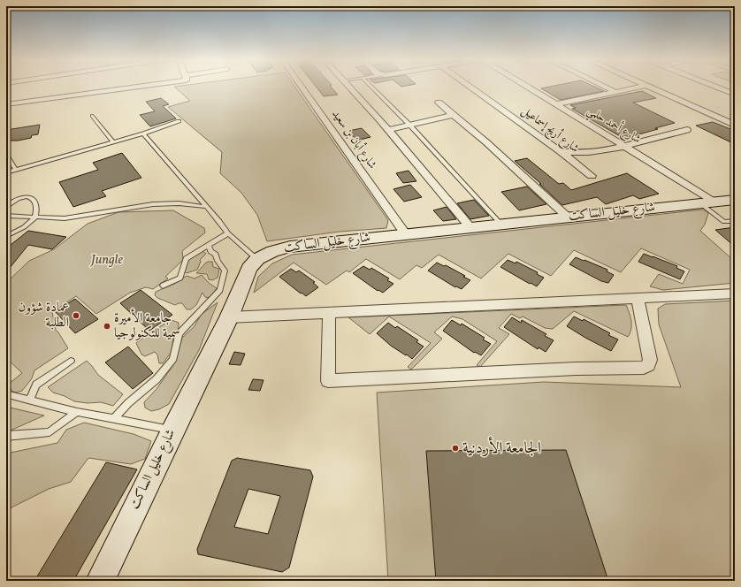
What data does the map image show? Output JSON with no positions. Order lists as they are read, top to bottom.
{
  "streets": {
    "street": [
      "شارع أحمد حلمي",
      "شارع أريج إسماعيل",
      "شارع أبان بن سعيد",
      "شارع خليل الساكت"
    ]
  },
  "crossings": [
    ["شارع أحمد حلمي", "شارع خليل الساكت"],
    ["شارع أبان بن سعيد", "شارع خليل الساكت"]
  ],
  "parks": ["Jungle"],
  "places": ["عمادة شؤون الطلبة", "جامعة الأميرة سمية للتكنولوجيا", "الجامعة الأردنية"]
}
